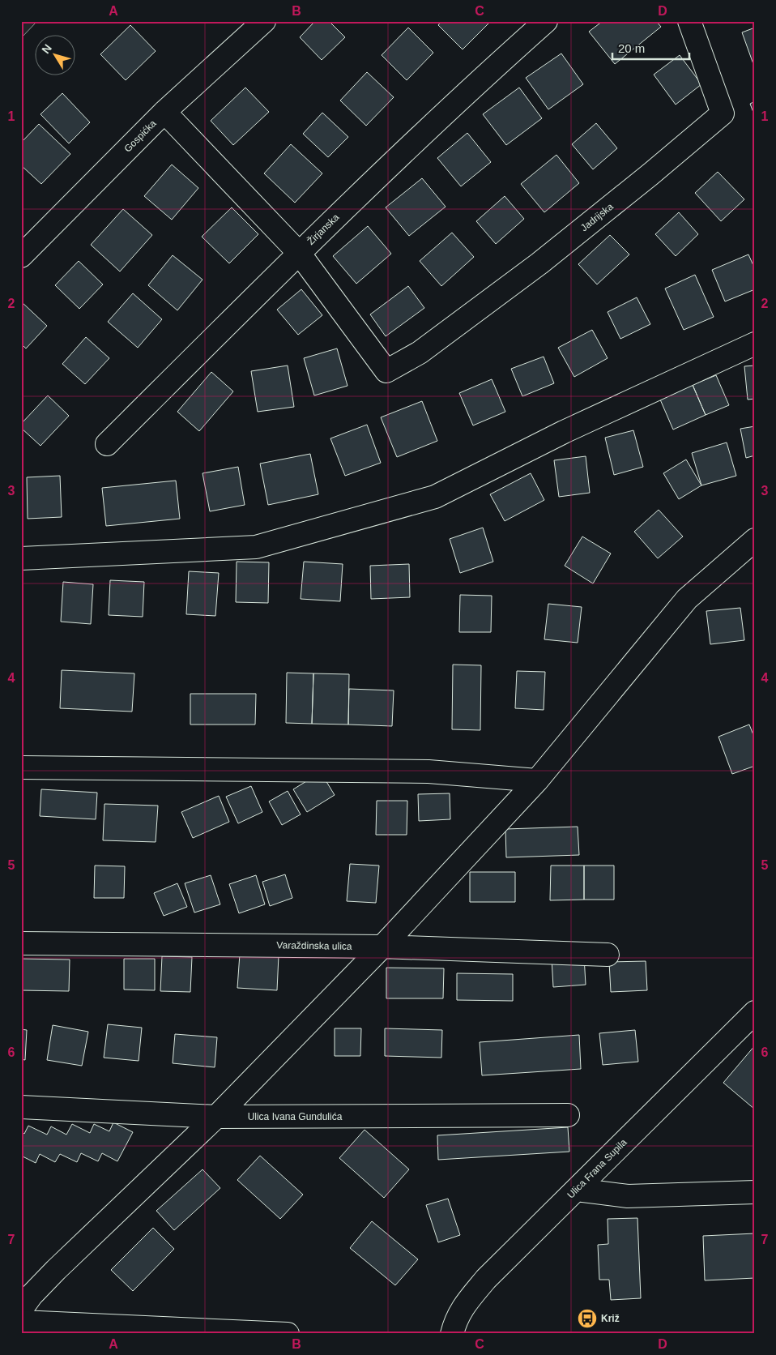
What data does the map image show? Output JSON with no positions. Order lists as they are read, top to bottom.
{
  "streets": {
    "street": [
      "Gospićka",
      "Jadrijska",
      "Žirjanska",
      "Varaždinska ulica",
      "Ulica Ivana Gundulića",
      "Ulica Frana Supila"
    ]
  },
  "crossings": [
    ["Jadrijska", "Žirjanska"]
  ],
  "places": {
    "bus stop": ["Križ"]
  },
  "scale_bar": "20 m",
  "north": "top left",
  "grid": {
    "columns": [
      "A",
      "B",
      "C",
      "D"
    ],
    "rows": [
      "1",
      "2",
      "3",
      "4",
      "5",
      "6",
      "7"
    ]
  }
}
